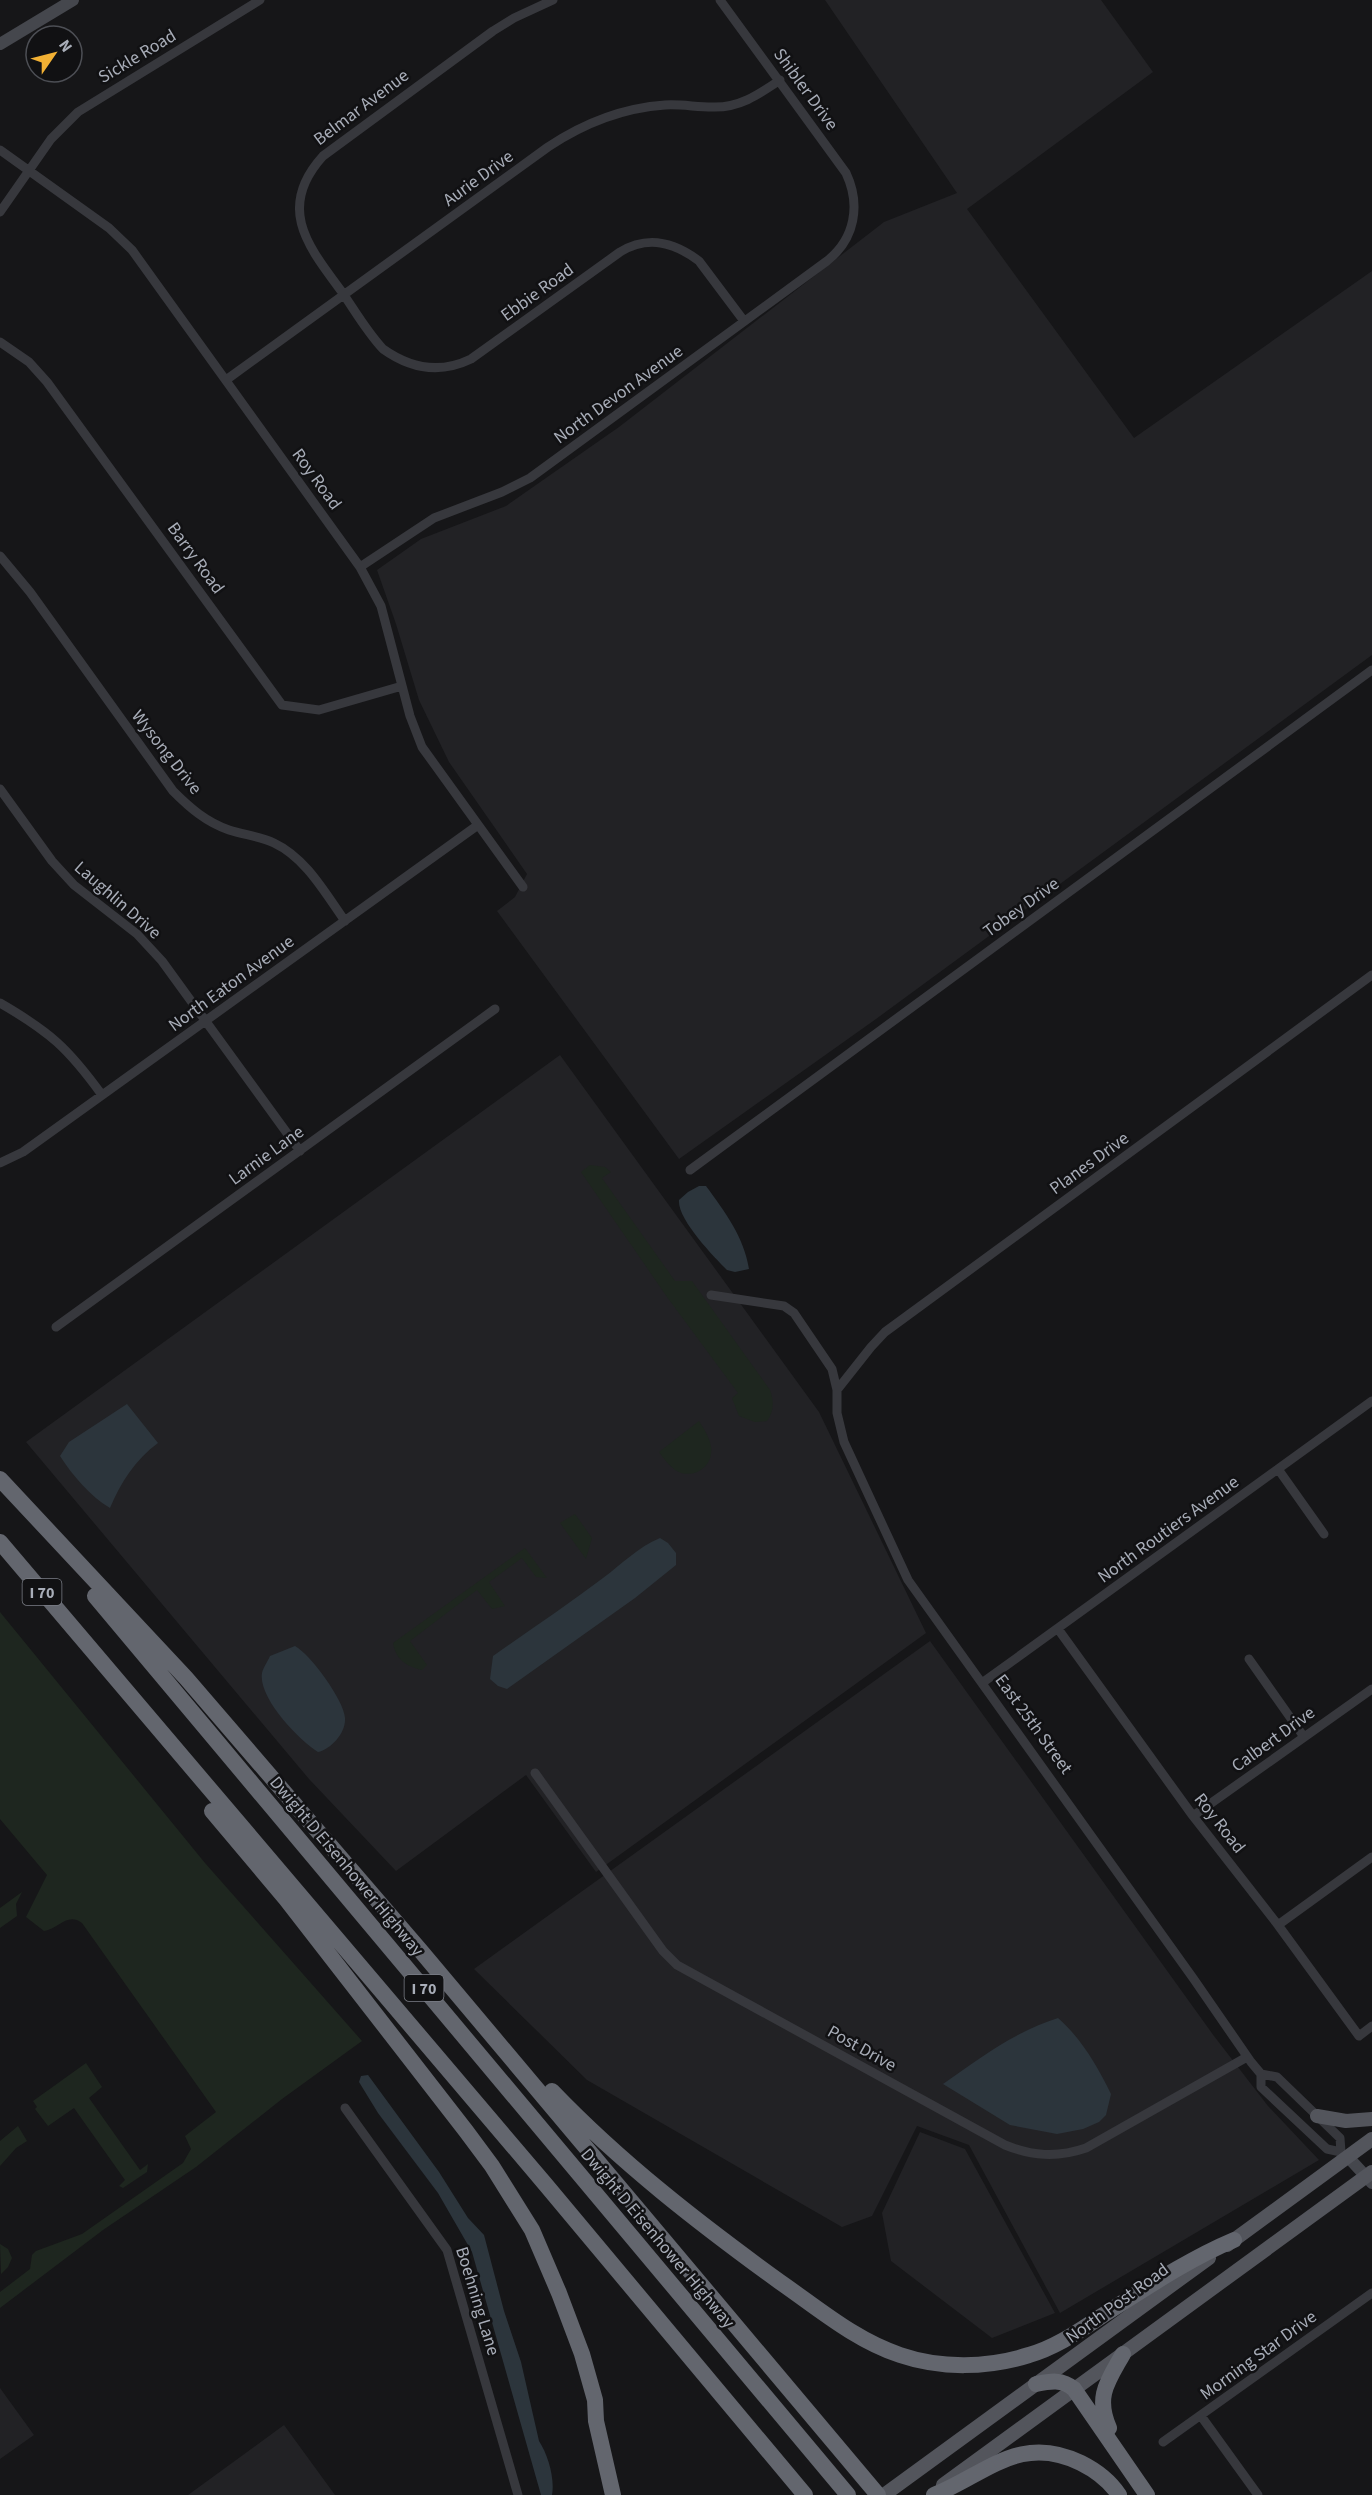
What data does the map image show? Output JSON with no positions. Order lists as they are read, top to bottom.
{
  "streets": {
    "highway": ["I 70", "Dwight D Eisenhower Highway"],
    "main road": ["East 25th Street", "North Post Road"],
    "street": [
      "Sickle Road",
      "Shibler Drive",
      "Belmar Avenue",
      "Aurie Drive",
      "Ebbie Road",
      "North Devon Avenue",
      "Roy Road",
      "Barry Road",
      "Wysong Drive",
      "Laughlin Drive",
      "Tobey Drive",
      "North Eaton Avenue",
      "Larnie Lane",
      "Planes Drive",
      "North Routiers Avenue",
      "Calbert Drive",
      "Post Drive",
      "Boehning Lane",
      "Morning Star Drive"
    ]
  },
  "crossings": [
    ["Sickle Road", "Roy Road"],
    ["Shibler Drive", "Aurie Drive"],
    ["Shibler Drive", "North Devon Avenue"],
    ["Belmar Avenue", "Aurie Drive"],
    ["Belmar Avenue", "Ebbie Road"],
    ["Aurie Drive", "Ebbie Road"],
    ["Aurie Drive", "Roy Road"],
    ["Ebbie Road", "North Devon Avenue"],
    ["North Devon Avenue", "Roy Road"],
    ["Roy Road", "Barry Road"],
    ["Roy Road", "North Eaton Avenue"],
    ["Roy Road", "North Routiers Avenue"],
    ["Roy Road", "Calbert Drive"],
    ["Wysong Drive", "North Eaton Avenue"],
    ["Laughlin Drive", "North Eaton Avenue"],
    ["Laughlin Drive", "Larnie Lane"],
    ["Planes Drive", "East 25th Street"],
    ["North Routiers Avenue", "East 25th Street"],
    ["East 25th Street", "Post Drive"],
    ["East 25th Street", "North Post Road"]
  ],
  "north": "top right"
}
